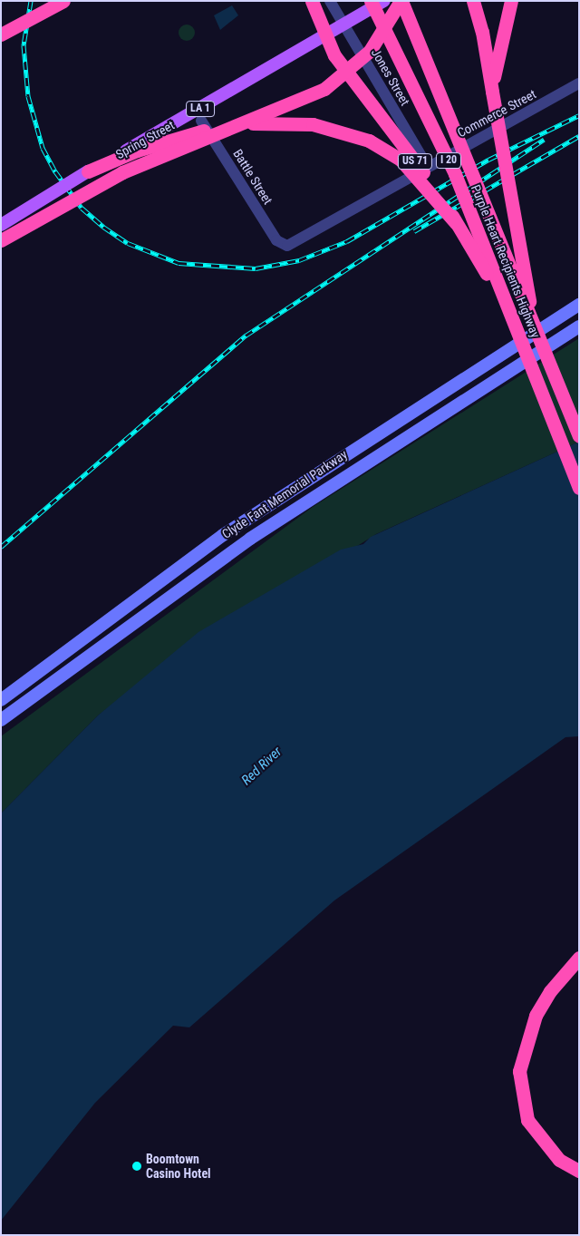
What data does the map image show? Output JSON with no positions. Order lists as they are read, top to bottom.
{
  "streets": {
    "highway": ["I 20", "US 71", "Purple Heart Recipients Highway"],
    "main road": ["LA 1", "Spring Street", "Clyde Fant Memorial Parkway"],
    "street": ["Jones Street", "Commerce Street", "Battle Street"]
  },
  "crossings": [
    ["Jones Street", "Commerce Street"],
    ["Jones Street", "Spring Street"],
    ["Commerce Street", "Battle Street"],
    ["US 71", "Purple Heart Recipients Highway"]
  ],
  "water": ["Red River"],
  "places": ["Boomtown Casino Hotel"]
}
